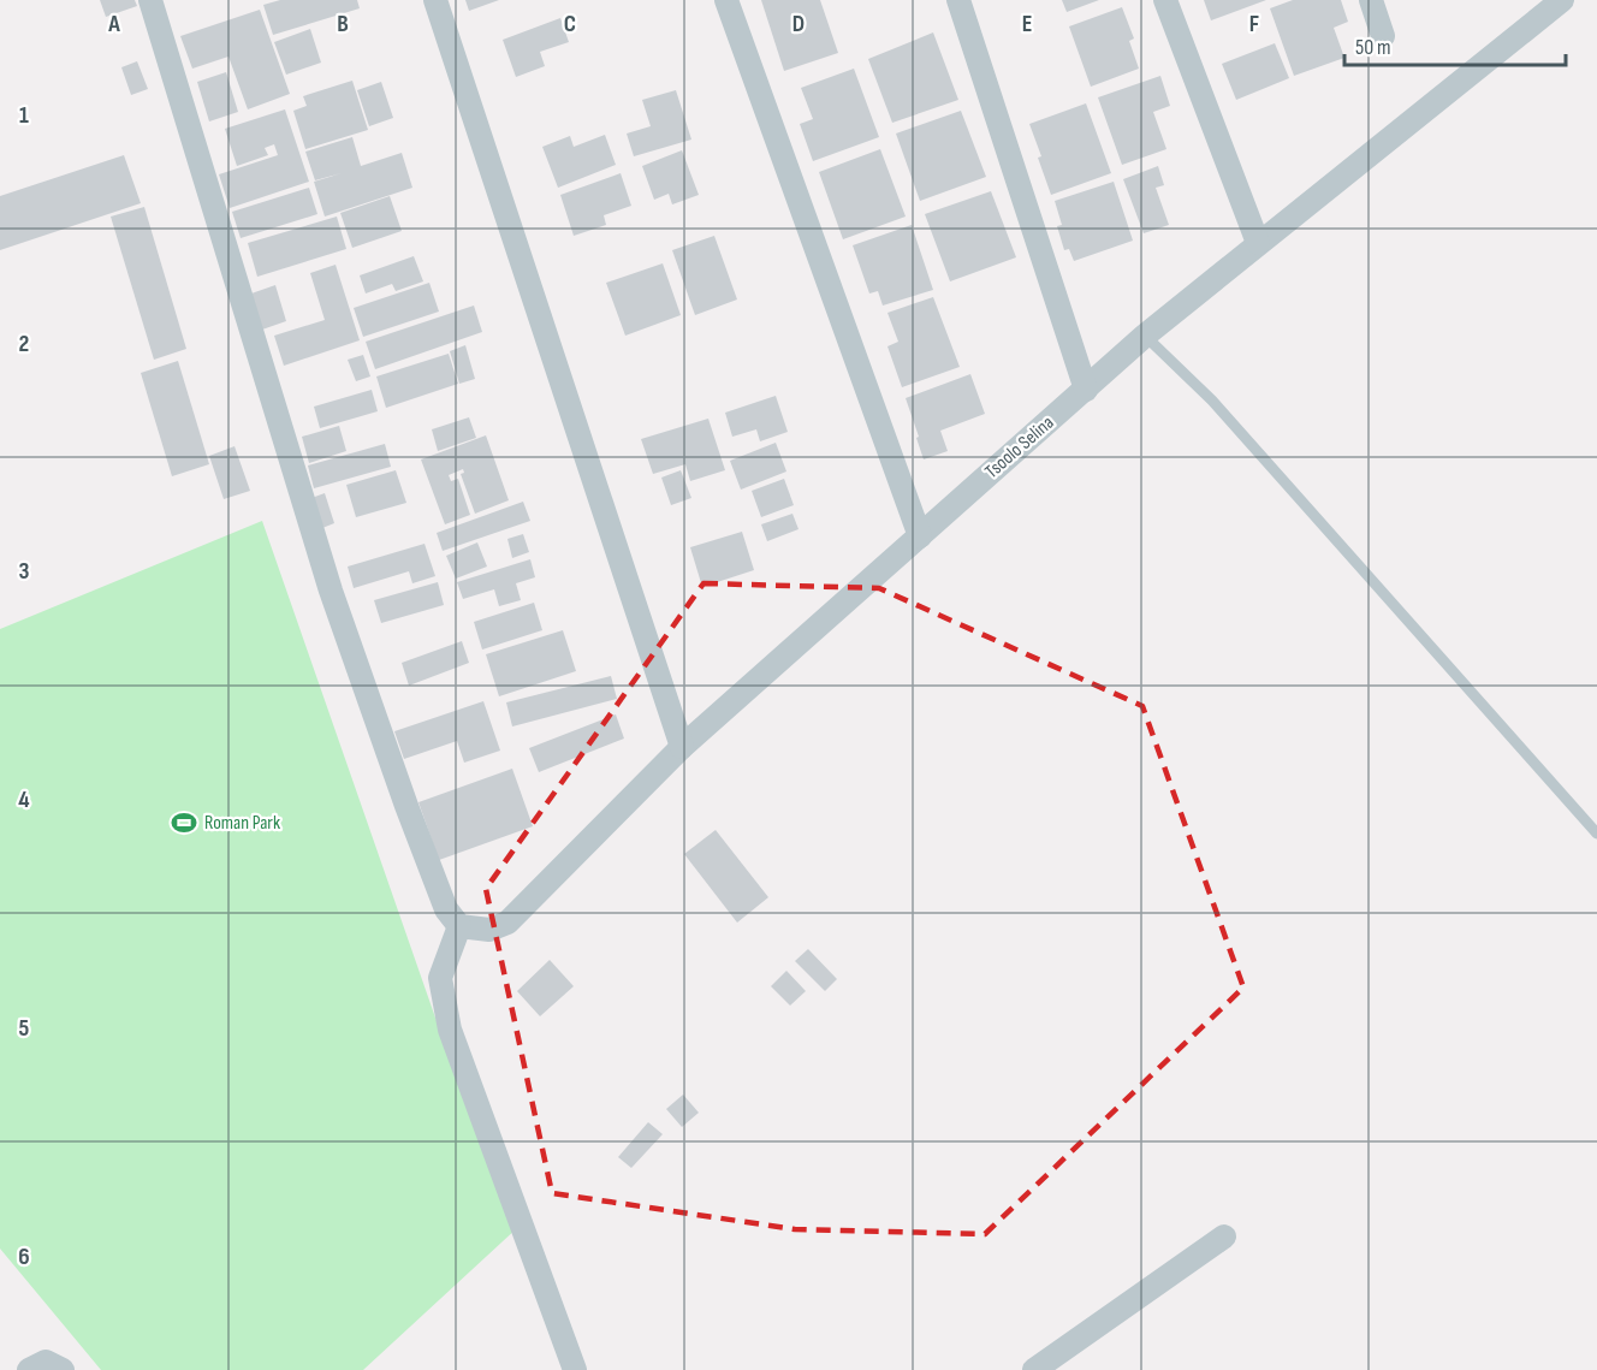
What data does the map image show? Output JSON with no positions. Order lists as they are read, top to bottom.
{
  "streets": {
    "street": ["Tsoolo Selina"]
  },
  "places": {
    "sports": ["Roman Park"]
  },
  "scale_bar": "50 m",
  "grid": {
    "columns": [
      "A",
      "B",
      "C",
      "D",
      "E",
      "F"
    ],
    "rows": [
      "1",
      "2",
      "3",
      "4",
      "5",
      "6"
    ]
  }
}
